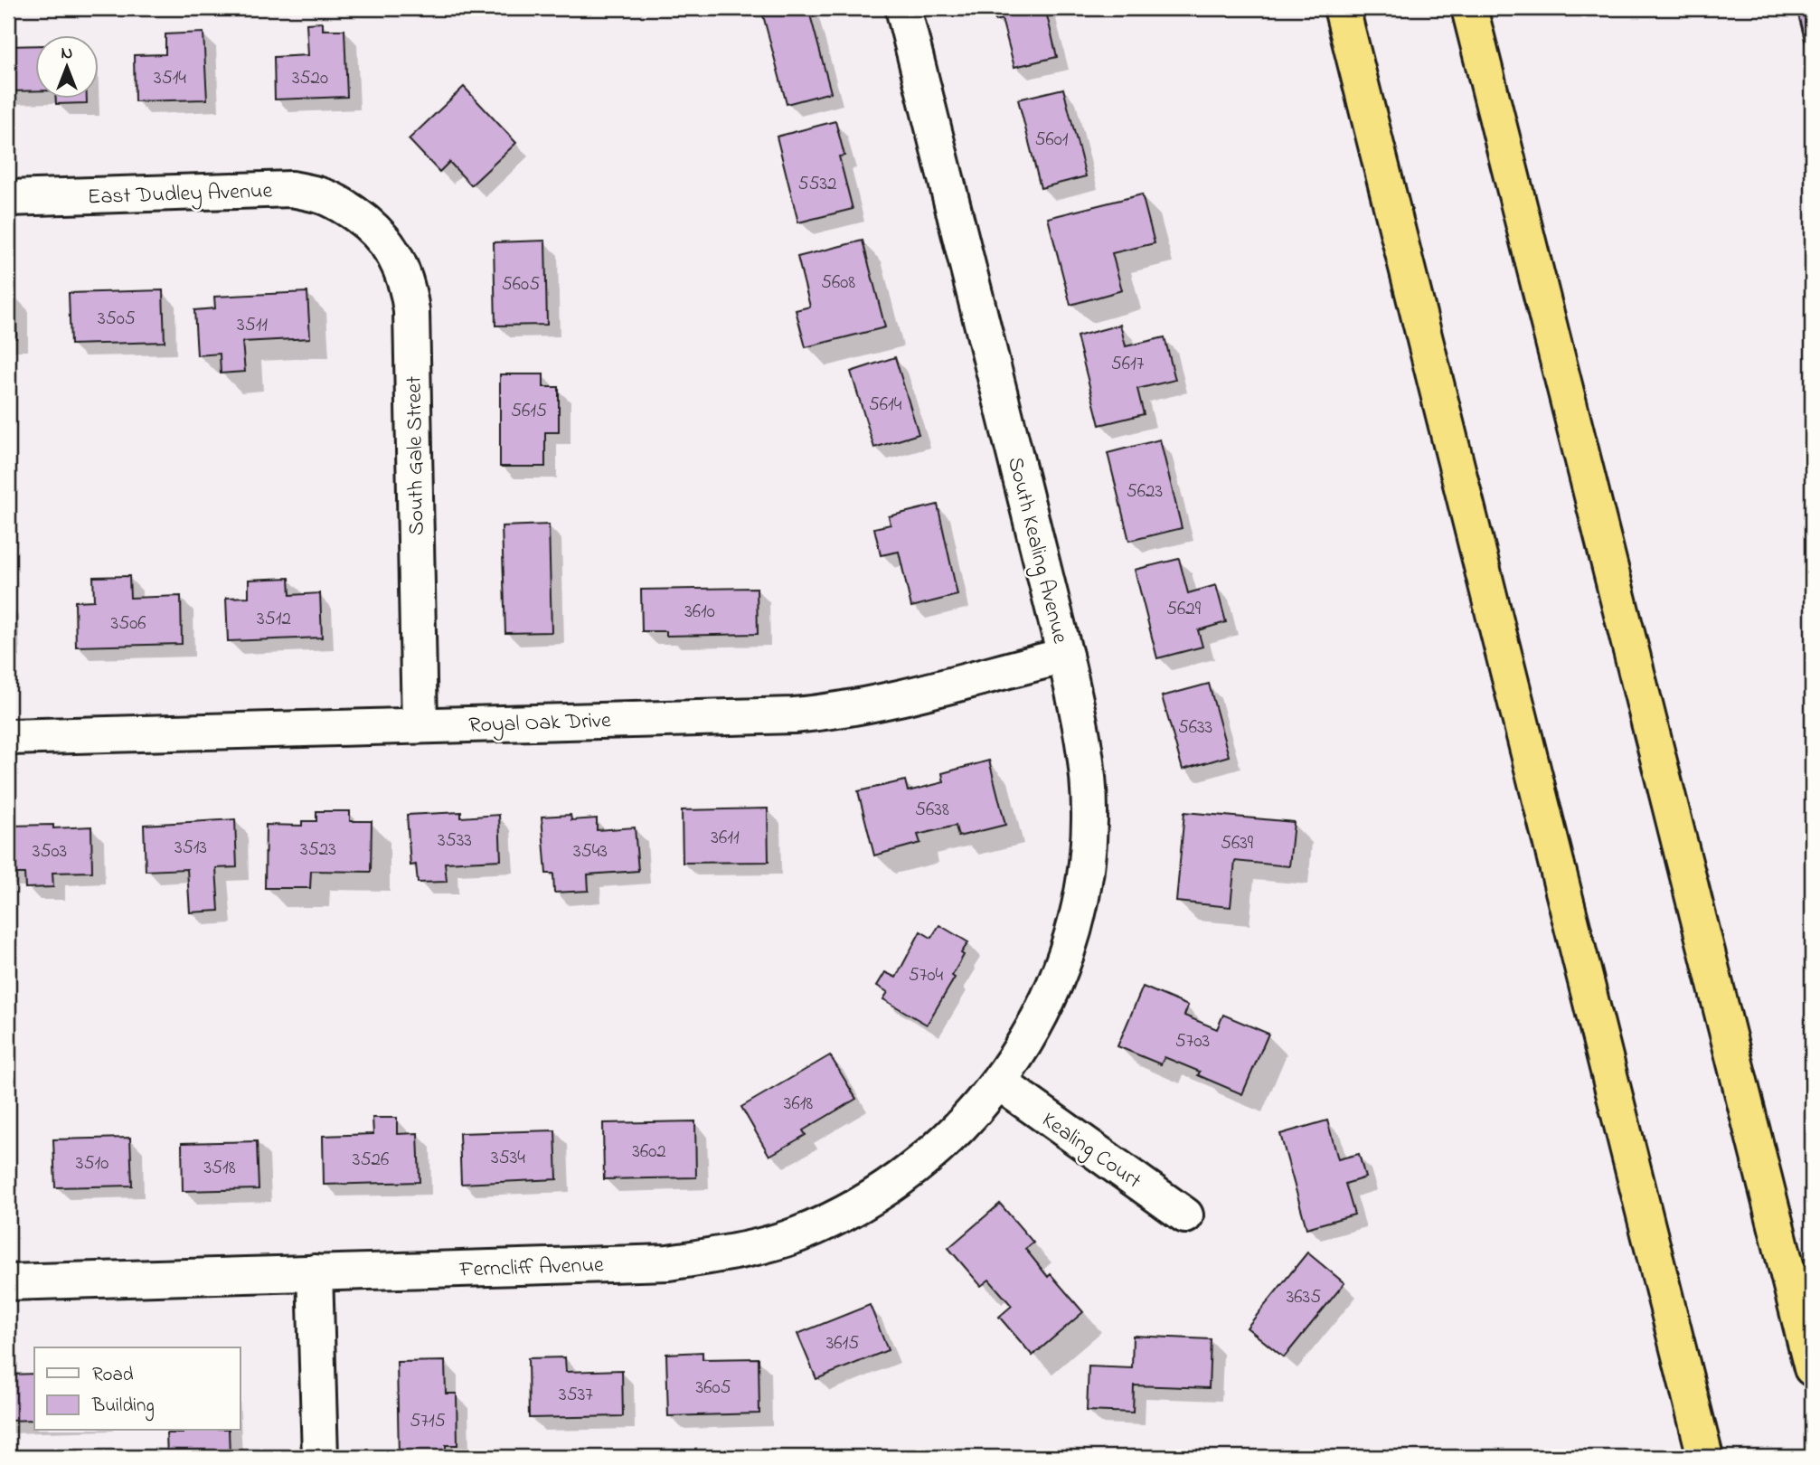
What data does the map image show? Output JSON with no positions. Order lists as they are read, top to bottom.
{
  "streets": {
    "street": [
      "East Dudley Avenue",
      "South Gale Street",
      "South Kealing Avenue",
      "Royal Oak Drive",
      "Kealing Court",
      "Ferncliff Avenue"
    ]
  },
  "crossings": [
    ["East Dudley Avenue", "South Gale Street"],
    ["South Gale Street", "Royal Oak Drive"],
    ["South Kealing Avenue", "Royal Oak Drive"],
    ["South Kealing Avenue", "Kealing Court"],
    ["South Kealing Avenue", "Ferncliff Avenue"],
    ["Kealing Court", "Ferncliff Avenue"]
  ],
  "house_numbers": [
    "3514",
    "3520",
    "5601",
    "5532",
    "5608",
    "5605",
    "3505",
    "3511",
    "5617",
    "5614",
    "5615",
    "5623",
    "5629",
    "3610",
    "3512",
    "3506",
    "5633",
    "5638",
    "3611",
    "3533",
    "5639",
    "3513",
    "3523",
    "3503",
    "3543",
    "5704",
    "5703",
    "3618",
    "3602",
    "3534",
    "3526",
    "3510",
    "3518",
    "3635",
    "3615",
    "3605",
    "3537",
    "5715"
  ],
  "legend": ["Road", "Building"],
  "north": "top"
}
